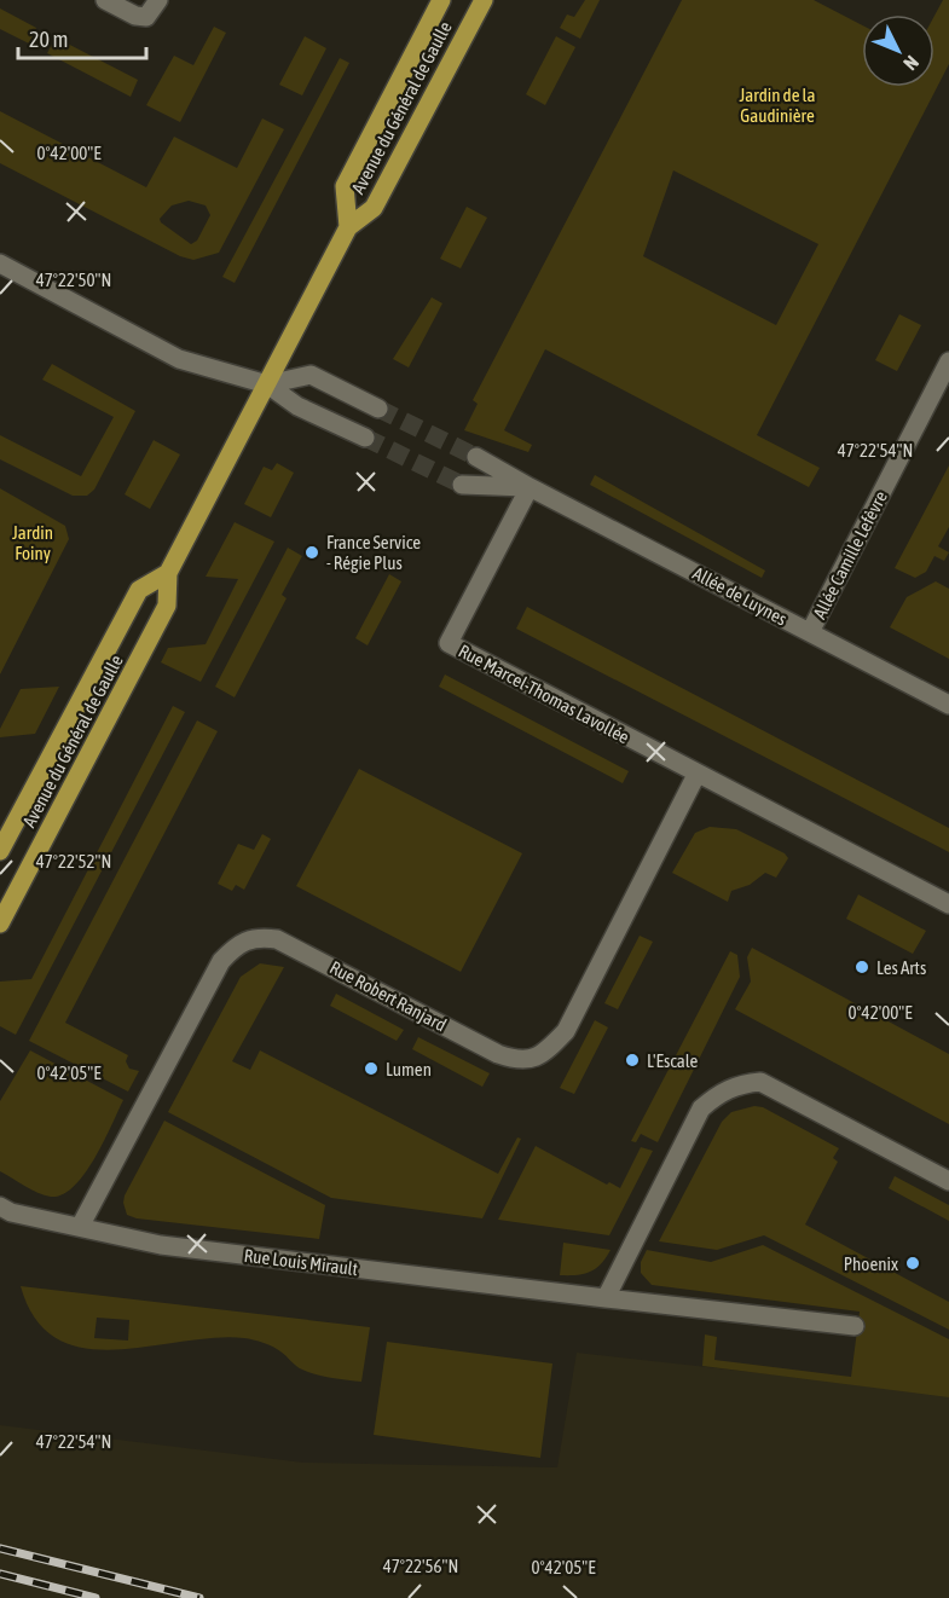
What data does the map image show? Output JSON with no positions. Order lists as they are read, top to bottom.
{
  "streets": {
    "main road": ["Avenue du Général de Gaulle"],
    "street": [
      "Allée Camille Lefèvre",
      "Allée de Luynes",
      "Rue Marcel-Thomas Lavollée",
      "Rue Robert Ranjard",
      "Rue Louis Mirault"
    ]
  },
  "crossings": [
    ["Allée Camille Lefèvre", "Allée de Luynes"],
    ["Allée de Luynes", "Rue Marcel-Thomas Lavollée"],
    ["Rue Marcel-Thomas Lavollée", "Rue Robert Ranjard"],
    ["Rue Robert Ranjard", "Rue Louis Mirault"]
  ],
  "parks": ["Jardin de la Gaudinière", "Jardin Foiny"],
  "places": [
    "France Service - Régie Plus",
    "Les Arts",
    "L'Escale",
    "Lumen",
    "Phoenix"
  ],
  "scale_bar": "20 m",
  "north": "bottom right",
  "coordinates": [
    "0°42'00\"E",
    "47°22'50\"N",
    "47°22'54\"N",
    "47°22'52\"N",
    "0°42'05\"E",
    "47°22'56\"N"
  ]
}
